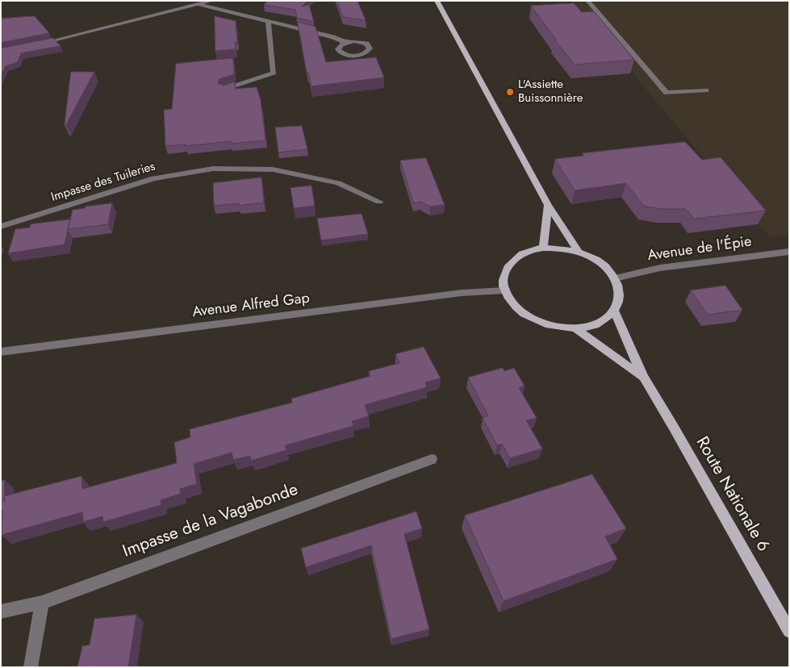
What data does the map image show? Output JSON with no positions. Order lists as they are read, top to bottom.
{
  "streets": {
    "main road": ["Route Nationale 6"],
    "street": [
      "Impasse des Tuileries",
      "Avenue de l'Épie",
      "Avenue Alfred Gap",
      "Impasse de la Vagabonde"
    ]
  },
  "crossings": [
    ["Avenue de l'Épie", "Avenue Alfred Gap"],
    ["Avenue de l'Épie", "Route Nationale 6"],
    ["Avenue Alfred Gap", "Route Nationale 6"]
  ],
  "places": ["L'Assiette Buissonnière"]
}
